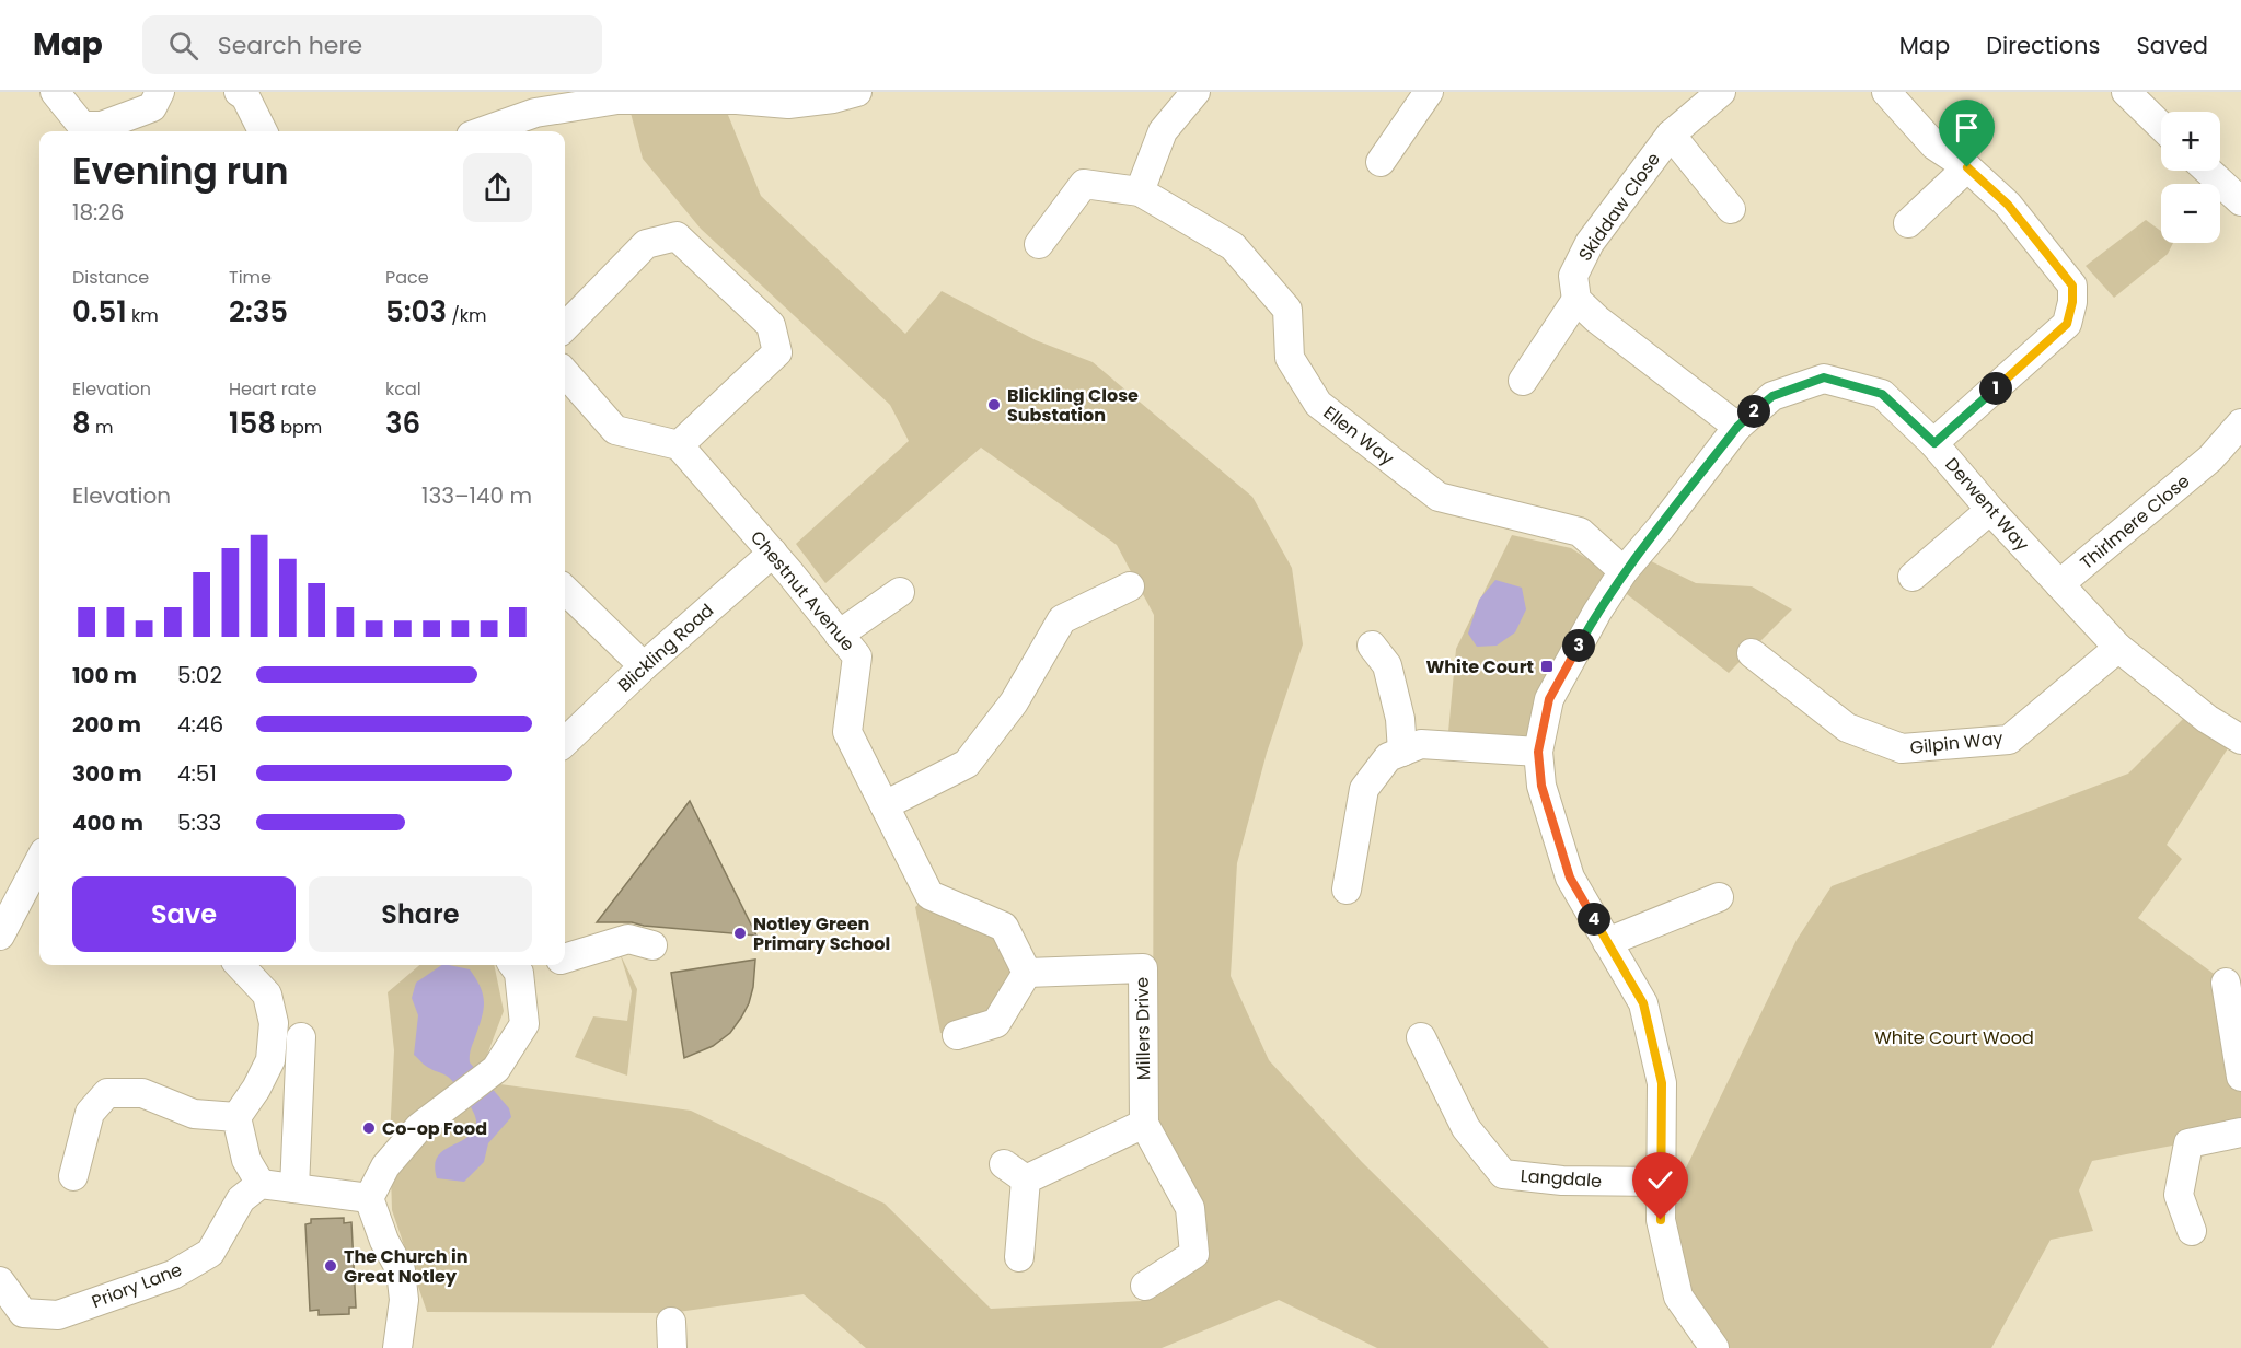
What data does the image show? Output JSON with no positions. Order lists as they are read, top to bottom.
{
  "streets": {
    "street": [
      "Skiddaw Close",
      "Ellen Way",
      "Derwent Way",
      "Thirlmere Close",
      "Chestnut Avenue",
      "Blickling Road",
      "Gilpin Way",
      "Millers Drive",
      "Langdale",
      "Priory Lane"
    ]
  },
  "crossings": [
    ["Ellen Way", "Derwent Way"],
    ["Derwent Way", "Thirlmere Close"],
    ["Derwent Way", "Gilpin Way"],
    ["Derwent Way", "Langdale"],
    ["Chestnut Avenue", "Blickling Road"],
    ["Chestnut Avenue", "Millers Drive"]
  ],
  "parks": ["White Court Wood"],
  "places": {
    "other": [
      "Blickling Close Substation",
      "Notley Green Primary School",
      "Co-op Food",
      "The Church in Great Notley"
    ],
    "transit": ["White Court"]
  },
  "page": {
    "header": "Map",
    "search": "Search here",
    "nav": ["Map", "Directions", "Saved"],
    "map_buttons": ["+", "−"],
    "heading": ["Evening run", "18:26"],
    "stats": [
      ["Distance", "0.51 km"],
      ["Time", "2:35"],
      ["Pace", "5:03 /km"],
      ["Elevation", "8 m"],
      ["Heart rate", "158 bpm"],
      ["kcal", "36"]
    ],
    "pins": [
      "1",
      "2",
      "3",
      "4"
    ],
    "chart": ["Elevation", "133–140 m"],
    "list": [
      {
        "name": "100 m",
        "note": "5:02"
      },
      {
        "name": "200 m",
        "note": "4:46"
      },
      {
        "name": "300 m",
        "note": "4:51"
      },
      {
        "name": "400 m",
        "note": "5:33"
      }
    ],
    "buttons": ["Save", "Share"]
  }
}
